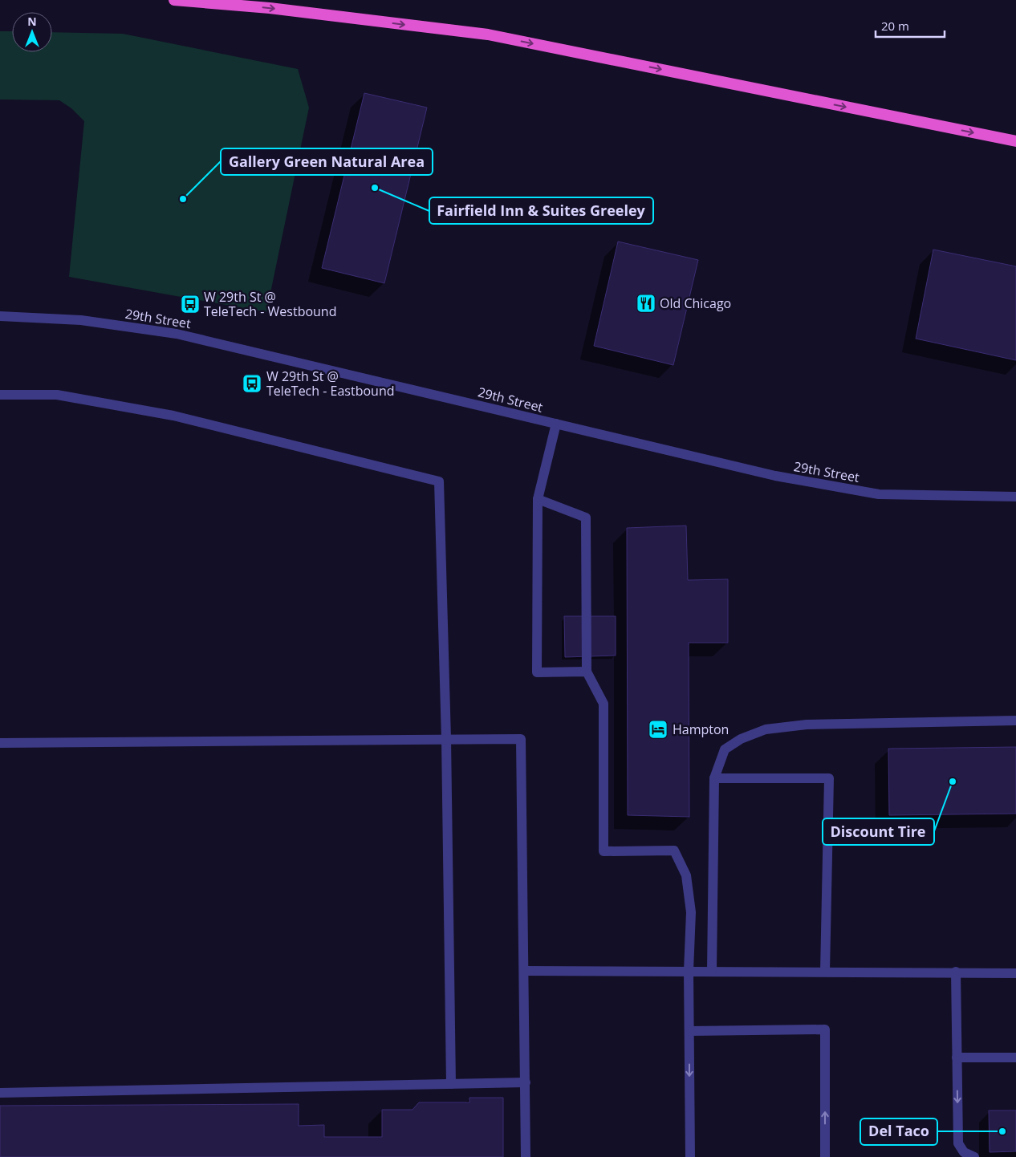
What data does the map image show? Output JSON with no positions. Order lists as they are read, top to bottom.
{
  "streets": {
    "street": ["29th Street"]
  },
  "places": {
    "other": [
      "Fairfield Inn & Suites Greeley",
      "Gallery Green Natural Area",
      "Discount Tire",
      "Del Taco"
    ],
    "restaurant": ["Old Chicago"],
    "bus stop": ["W 29th St @ TeleTech - Westbound", "W 29th St @ TeleTech - Eastbound"],
    "hotel": ["Hampton"]
  },
  "scale_bar": "20 m",
  "north": "top"
}
